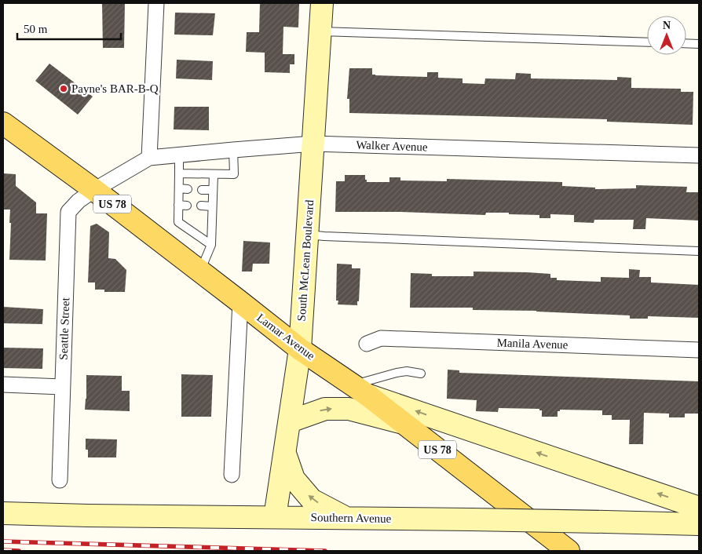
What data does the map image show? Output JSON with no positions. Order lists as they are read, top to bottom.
{
  "streets": {
    "main road": [
      "US 78",
      "South McLean Boulevard",
      "Lamar Avenue",
      "Southern Avenue"
    ],
    "street": ["Walker Avenue", "Seattle Street", "Manila Avenue"]
  },
  "crossings": [
    ["Walker Avenue", "South McLean Boulevard"],
    ["Walker Avenue", "Seattle Street"],
    ["Walker Avenue", "Lamar Avenue"],
    ["South McLean Boulevard", "Lamar Avenue"],
    ["South McLean Boulevard", "Southern Avenue"],
    ["Seattle Street", "Lamar Avenue"]
  ],
  "places": ["Payne's BAR-B-Q"],
  "scale_bar": "50 m",
  "north": "top"
}
